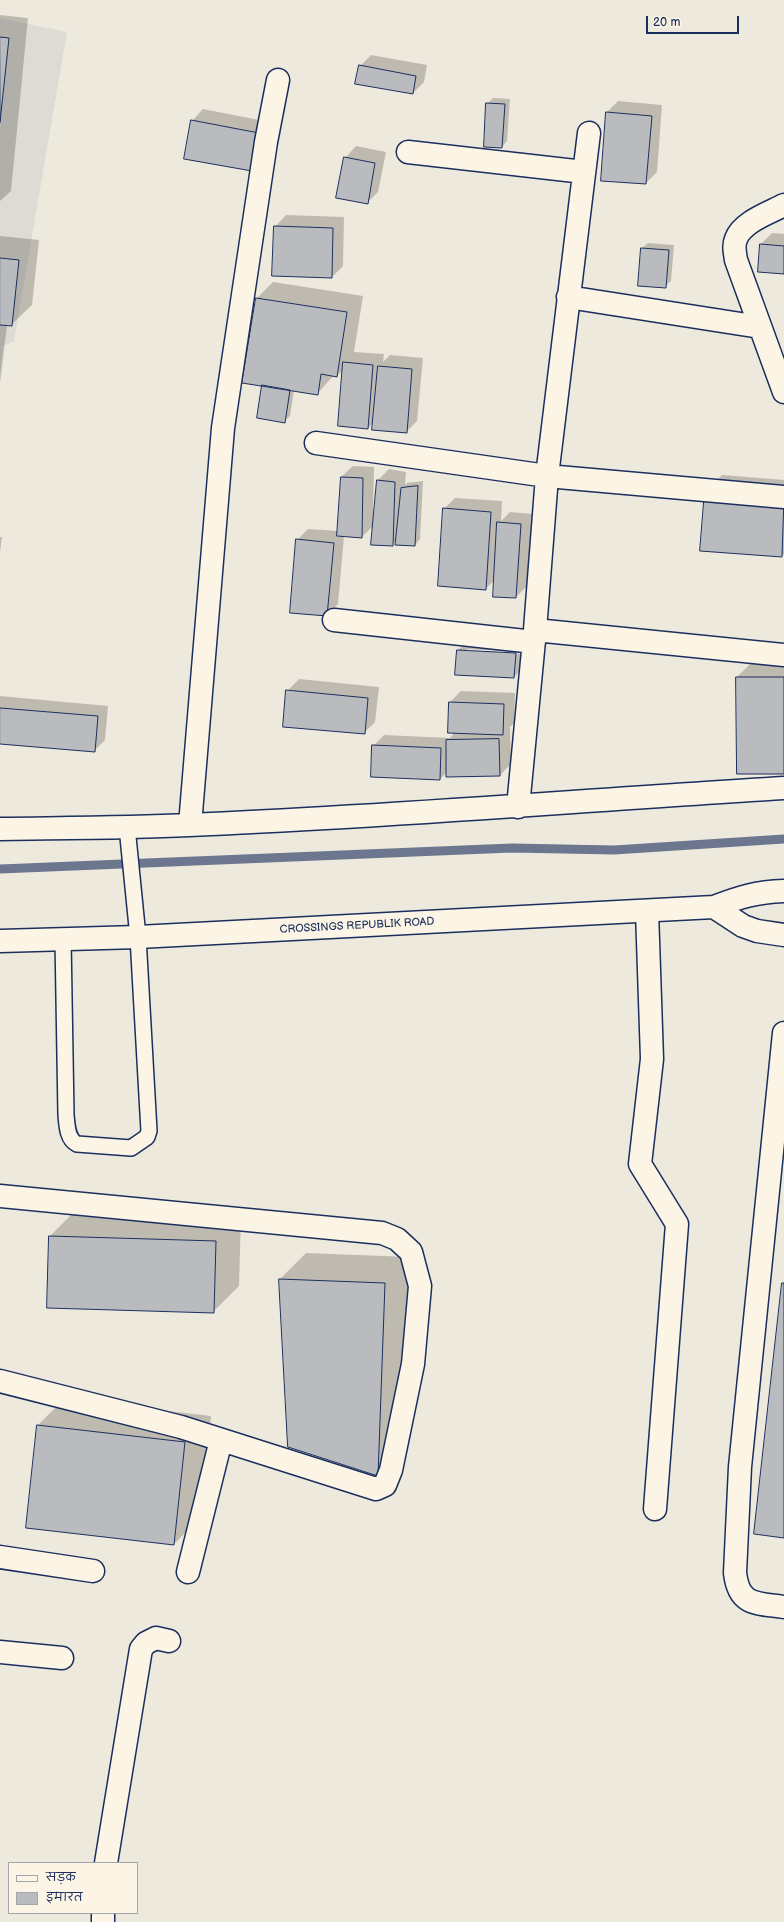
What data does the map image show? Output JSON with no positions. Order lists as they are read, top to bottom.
{
  "streets": {
    "street": ["CROSSINGS REPUBLIK ROAD"]
  },
  "legend": ["सड़क", "इमारत"],
  "scale_bar": "20 m"
}
